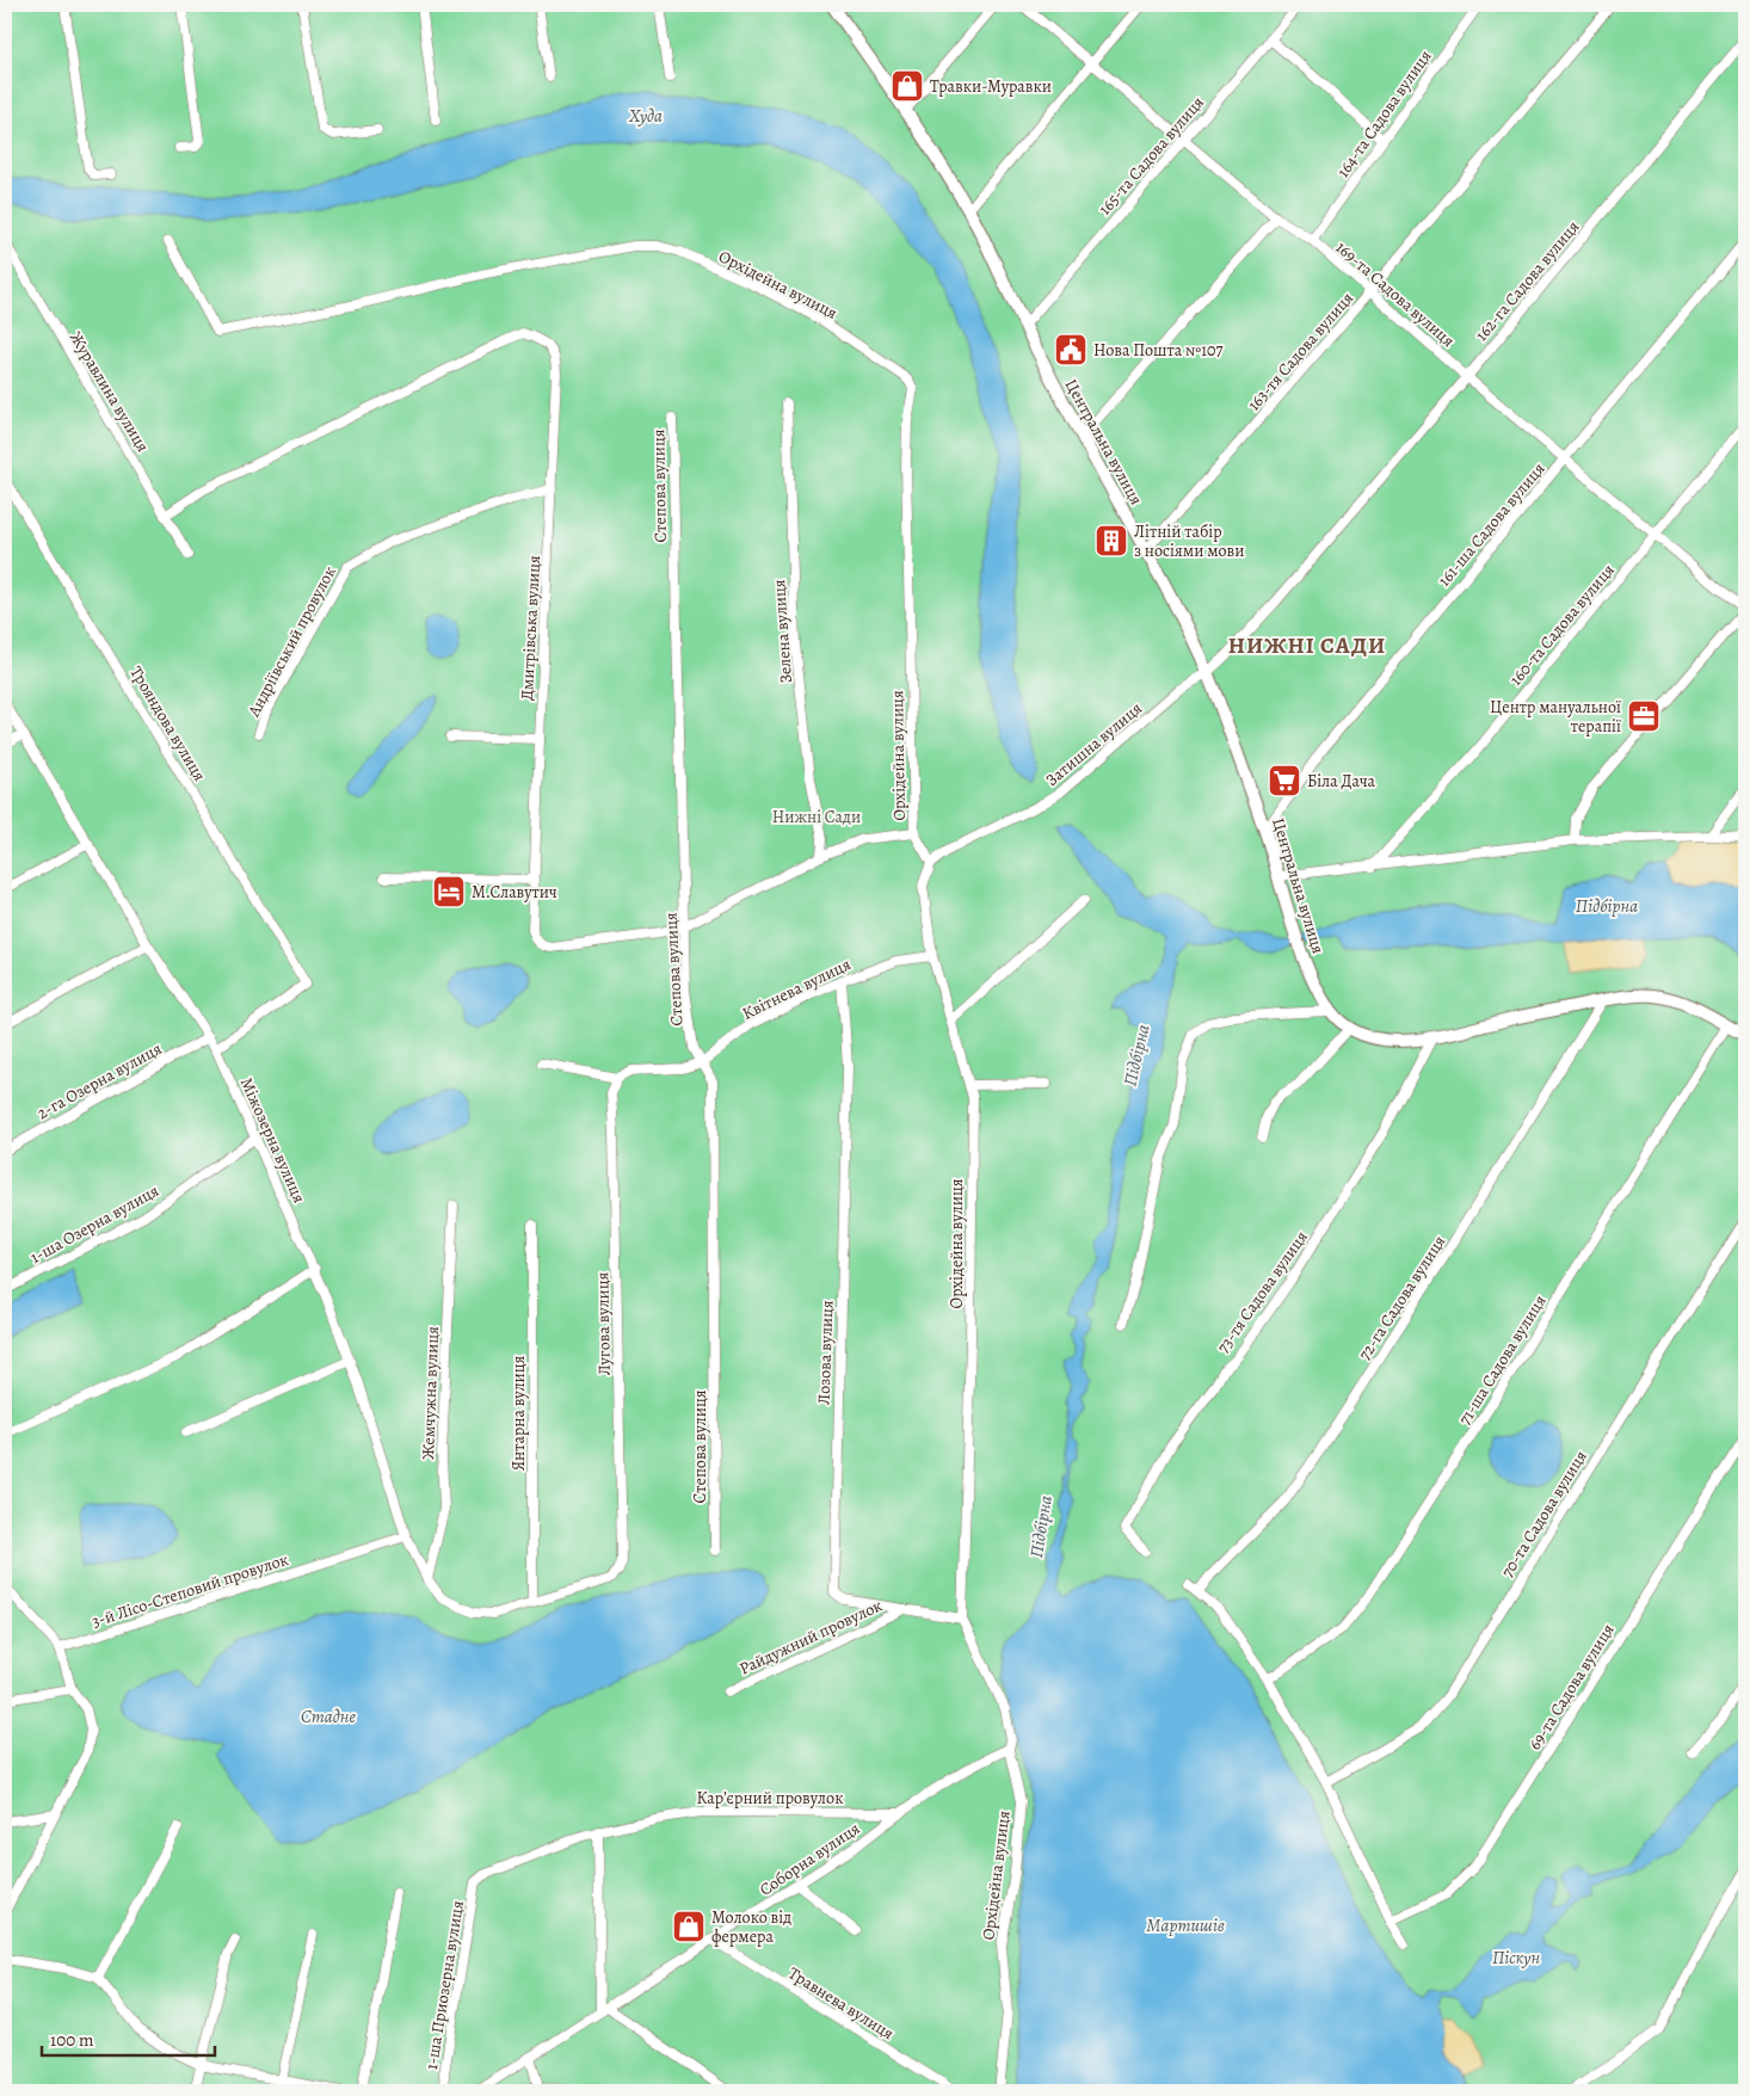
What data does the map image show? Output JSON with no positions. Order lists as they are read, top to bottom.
{
  "streets": {
    "street": [
      "164-та Садова вулиця",
      "165-та Садова вулиця",
      "162-га Садова вулиця",
      "Орхідейна вулиця",
      "169-та Садова вулиця",
      "163-тя Садова вулиця",
      "Журавлина вулиця",
      "Центральна вулиця",
      "Степова вулиця",
      "161-ша Садова вулиця",
      "160-та Садова вулиця",
      "Дмитрівська вулиця",
      "Зелена вулиця",
      "Андріївський провулок",
      "Трояндова вулиця",
      "Затишна вулиця",
      "Квітнева вулиця",
      "2-га Озерна вулиця",
      "Міжозерна вулиця",
      "1-ша Озерна вулиця",
      "73-тя Садова вулиця",
      "72-га Садова вулиця",
      "Лугова вулиця",
      "Лозова вулиця",
      "71-ша Садова вулиця",
      "Жемчужна вулиця",
      "Янтарна вулиця",
      "70-та Садова вулиця",
      "3-й Лісо-Степовий провулок",
      "Райдужний провулок",
      "69-та Садова вулиця",
      "Карʼєрний провулок",
      "Соборна вулиця",
      "1-ша Приозерна вулиця",
      "Травнева вулиця"
    ]
  },
  "crossings": [
    ["164-та Садова вулиця", "169-та Садова вулиця"],
    ["165-та Садова вулиця", "169-та Садова вулиця"],
    ["165-та Садова вулиця", "Центральна вулиця"],
    ["162-га Садова вулиця", "169-та Садова вулиця"],
    ["162-га Садова вулиця", "Центральна вулиця"],
    ["162-га Садова вулиця", "Затишна вулиця"],
    ["Орхідейна вулиця", "Дмитрівська вулиця"],
    ["Орхідейна вулиця", "Затишна вулиця"],
    ["Орхідейна вулиця", "Квітнева вулиця"],
    ["Орхідейна вулиця", "Лозова вулиця"],
    ["Орхідейна вулиця", "Соборна вулиця"],
    ["169-та Садова вулиця", "163-тя Садова вулиця"],
    ["169-та Садова вулиця", "161-ша Садова вулиця"],
    ["169-та Садова вулиця", "160-та Садова вулиця"],
    ["163-тя Садова вулиця", "Центральна вулиця"],
    ["Журавлина вулиця", "Дмитрівська вулиця"],
    ["Центральна вулиця", "161-ша Садова вулиця"],
    ["Центральна вулиця", "Затишна вулиця"],
    ["Центральна вулиця", "73-тя Садова вулиця"],
    ["Центральна вулиця", "72-га Садова вулиця"],
    ["Центральна вулиця", "71-ша Садова вулиця"],
    ["Степова вулиця", "Дмитрівська вулиця"],
    ["Степова вулиця", "Квітнева вулиця"],
    ["Дмитрівська вулиця", "Зелена вулиця"],
    ["Дмитрівська вулиця", "Андріївський провулок"],
    ["Трояндова вулиця", "Міжозерна вулиця"],
    ["Квітнева вулиця", "Лугова вулиця"],
    ["Квітнева вулиця", "Лозова вулиця"],
    ["2-га Озерна вулиця", "Міжозерна вулиця"],
    ["Міжозерна вулиця", "1-ша Озерна вулиця"],
    ["Міжозерна вулиця", "Лугова вулиця"],
    ["Міжозерна вулиця", "Жемчужна вулиця"],
    ["Міжозерна вулиця", "Янтарна вулиця"],
    ["Міжозерна вулиця", "3-й Лісо-Степовий провулок"],
    ["Лугова вулиця", "Янтарна вулиця"],
    ["Лозова вулиця", "Райдужний провулок"],
    ["Карʼєрний провулок", "Соборна вулиця"],
    ["Карʼєрний провулок", "1-ша Приозерна вулиця"],
    ["Соборна вулиця", "Травнева вулиця"]
  ],
  "districts": ["НИЖНІ САДИ"],
  "water": [
    "Худа",
    "Підбірна",
    "Стадне",
    "Мартишів",
    "Піскун"
  ],
  "parks": ["Нижні Сади"],
  "places": {
    "shop": ["Травки-Муравки", "Молоко від фермера"],
    "public building": ["Нова Пошта №107"],
    "building": ["Літній табір з носіями мови"],
    "office": ["Центр мануальної терапії"],
    "supermarket": ["Біла Дача"],
    "hotel": ["М.Славутич"]
  },
  "scale_bar": "100 m"
}
